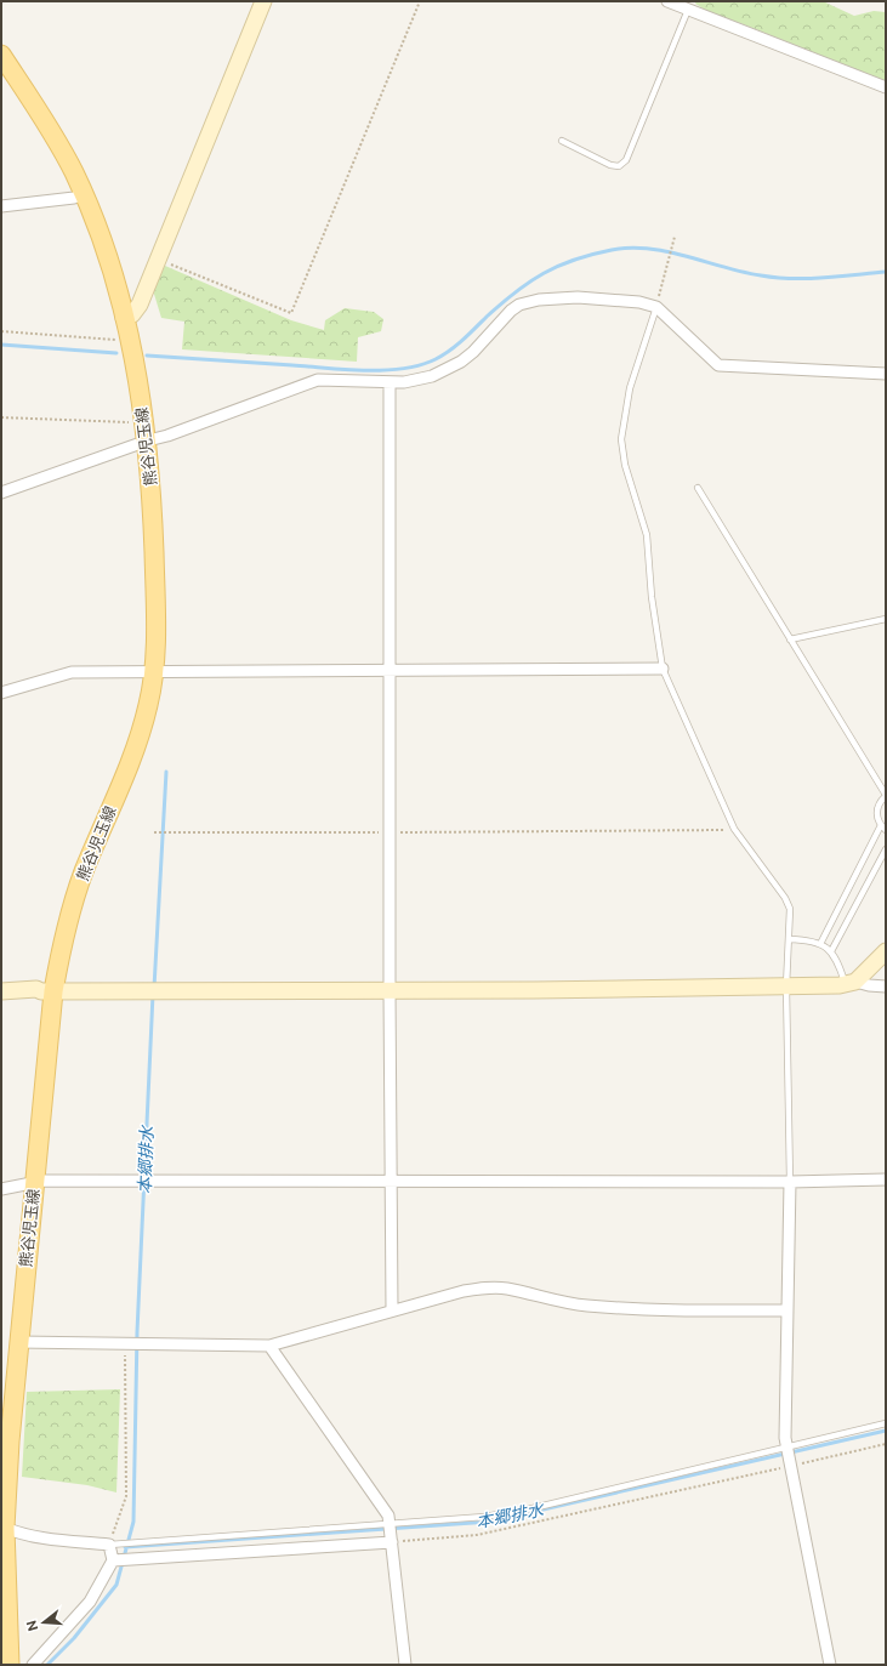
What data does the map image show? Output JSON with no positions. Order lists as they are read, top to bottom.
{
  "streets": {
    "main road": ["熊谷児玉線"]
  },
  "water": ["本郷排水"],
  "north": "left"
}
